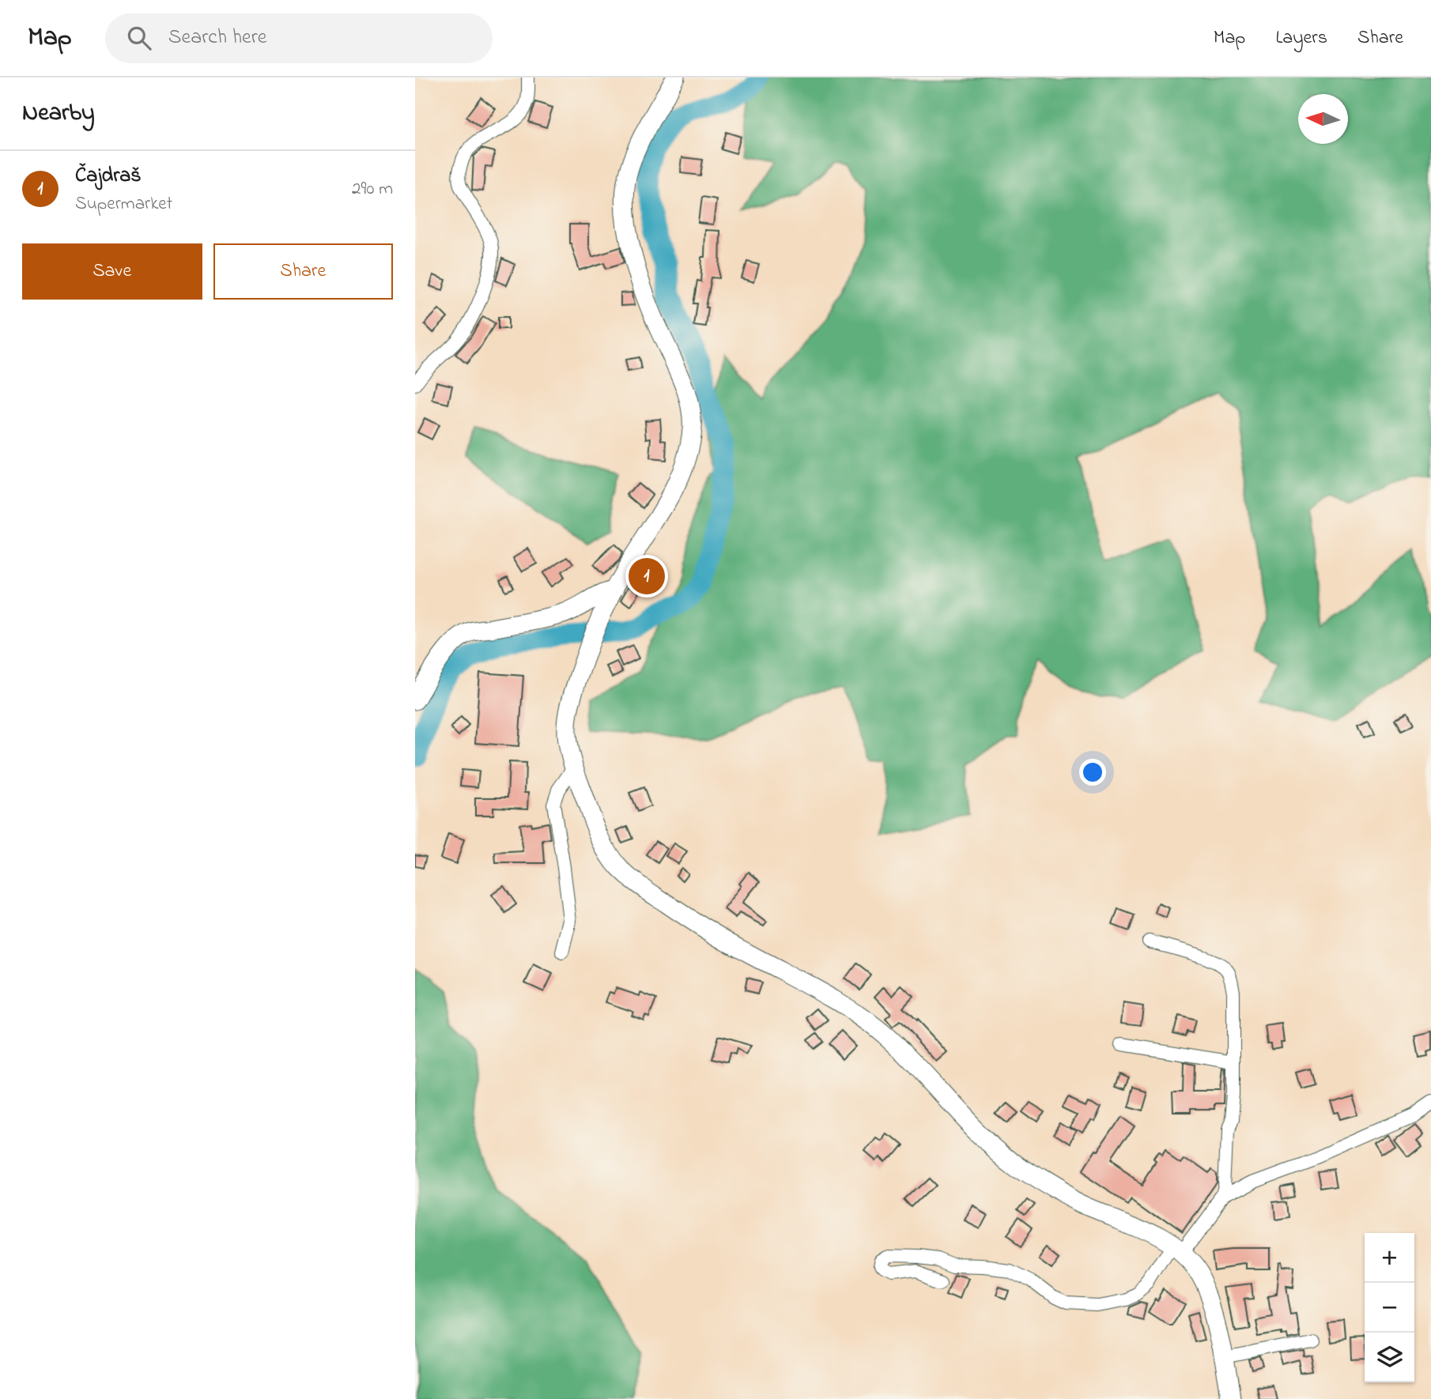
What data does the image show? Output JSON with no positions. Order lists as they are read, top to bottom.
{
  "north": "left",
  "page": {
    "header": "Map",
    "search": "Search here",
    "nav": ["Map", "Layers", "Share"],
    "heading": "Nearby",
    "list": [
      {
        "mark": "1",
        "name": "Čajdraš",
        "note": "Supermarket",
        "value": "290 m"
      }
    ],
    "buttons": ["Save", "Share"],
    "pins": "1",
    "map_buttons": ["+", "−"]
  }
}
